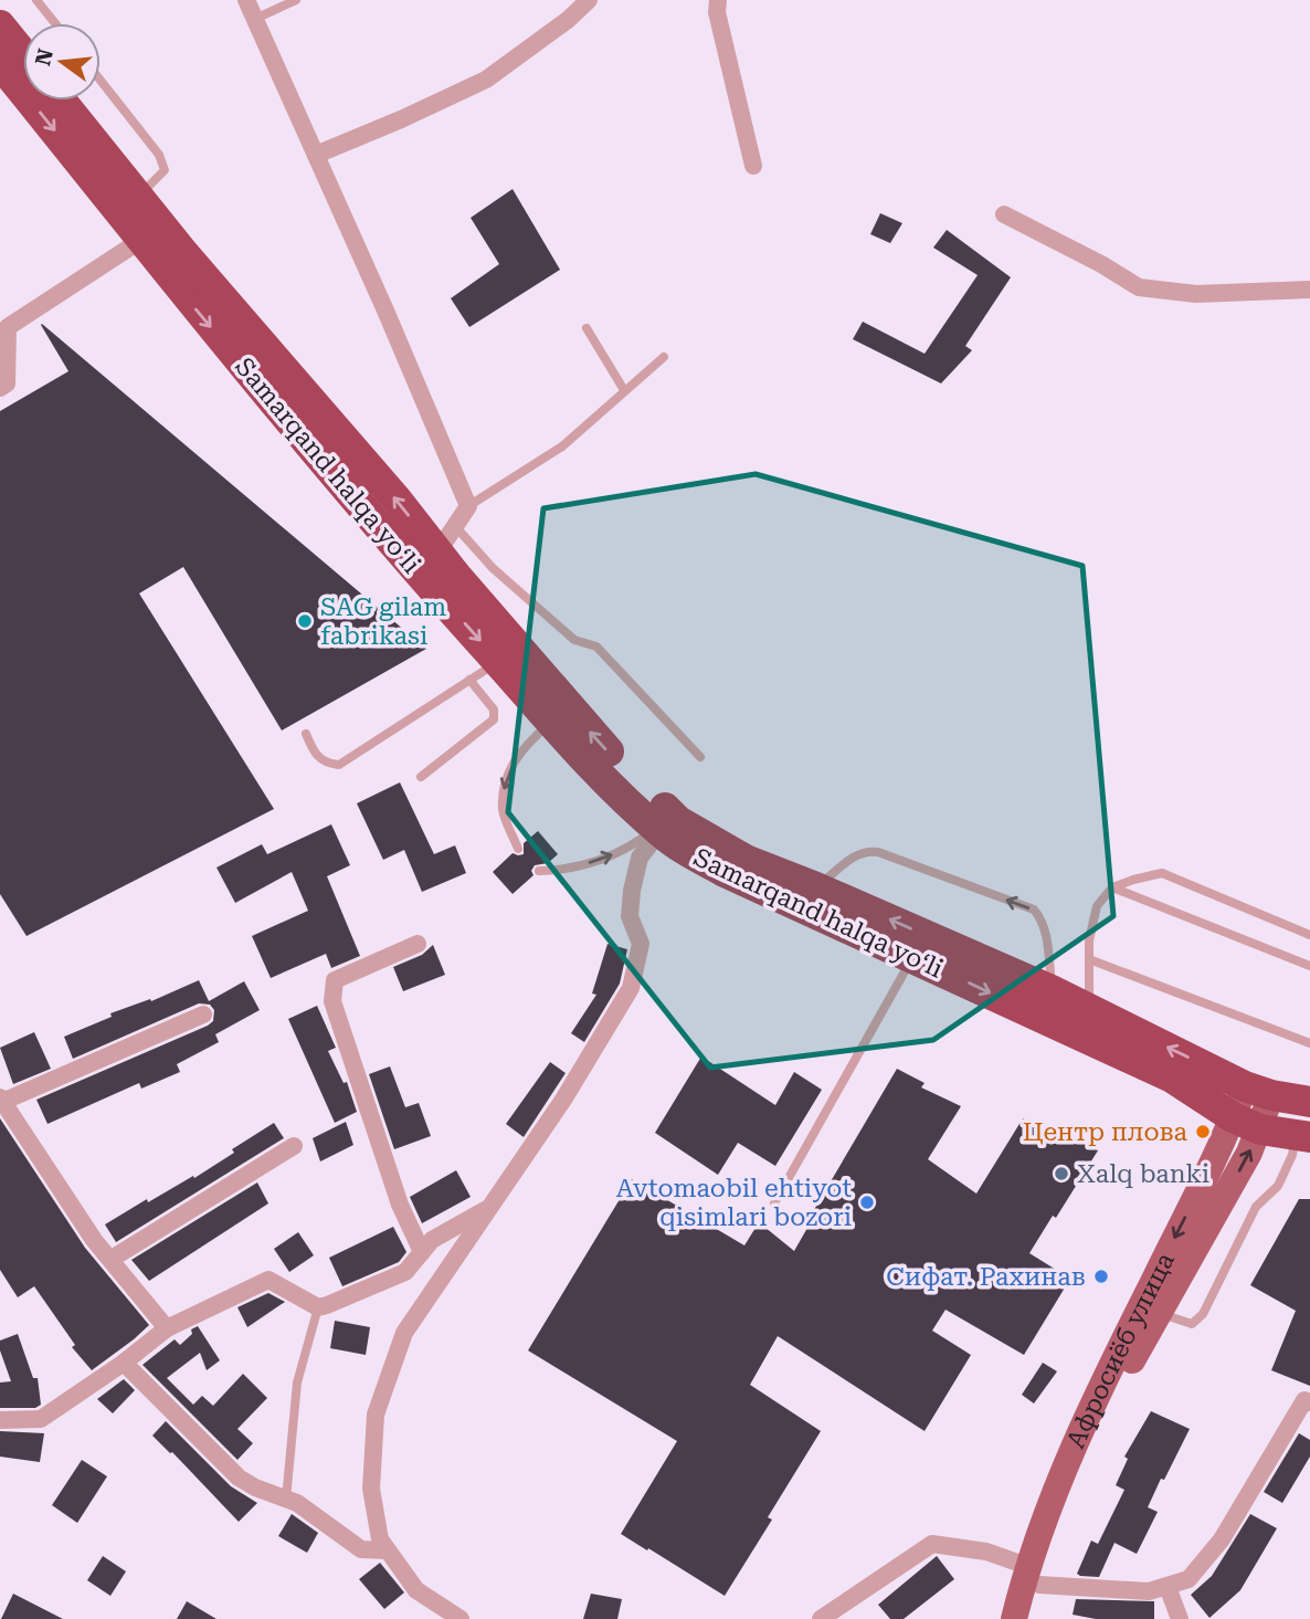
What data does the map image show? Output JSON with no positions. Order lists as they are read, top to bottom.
{
  "streets": {
    "highway": ["Samarqand halqa yoʻli"],
    "main road": ["Афросиёб улица"]
  },
  "crossings": [
    ["Samarqand halqa yoʻli", "Афросиёб улица"]
  ],
  "places": [
    "SAG gilam fabrikasi",
    "Центр плова",
    "Xalq banki",
    "Avtomaobil ehtiyot qisimlari bozori",
    "Сифат. Рахинав"
  ],
  "north": "left"
}
